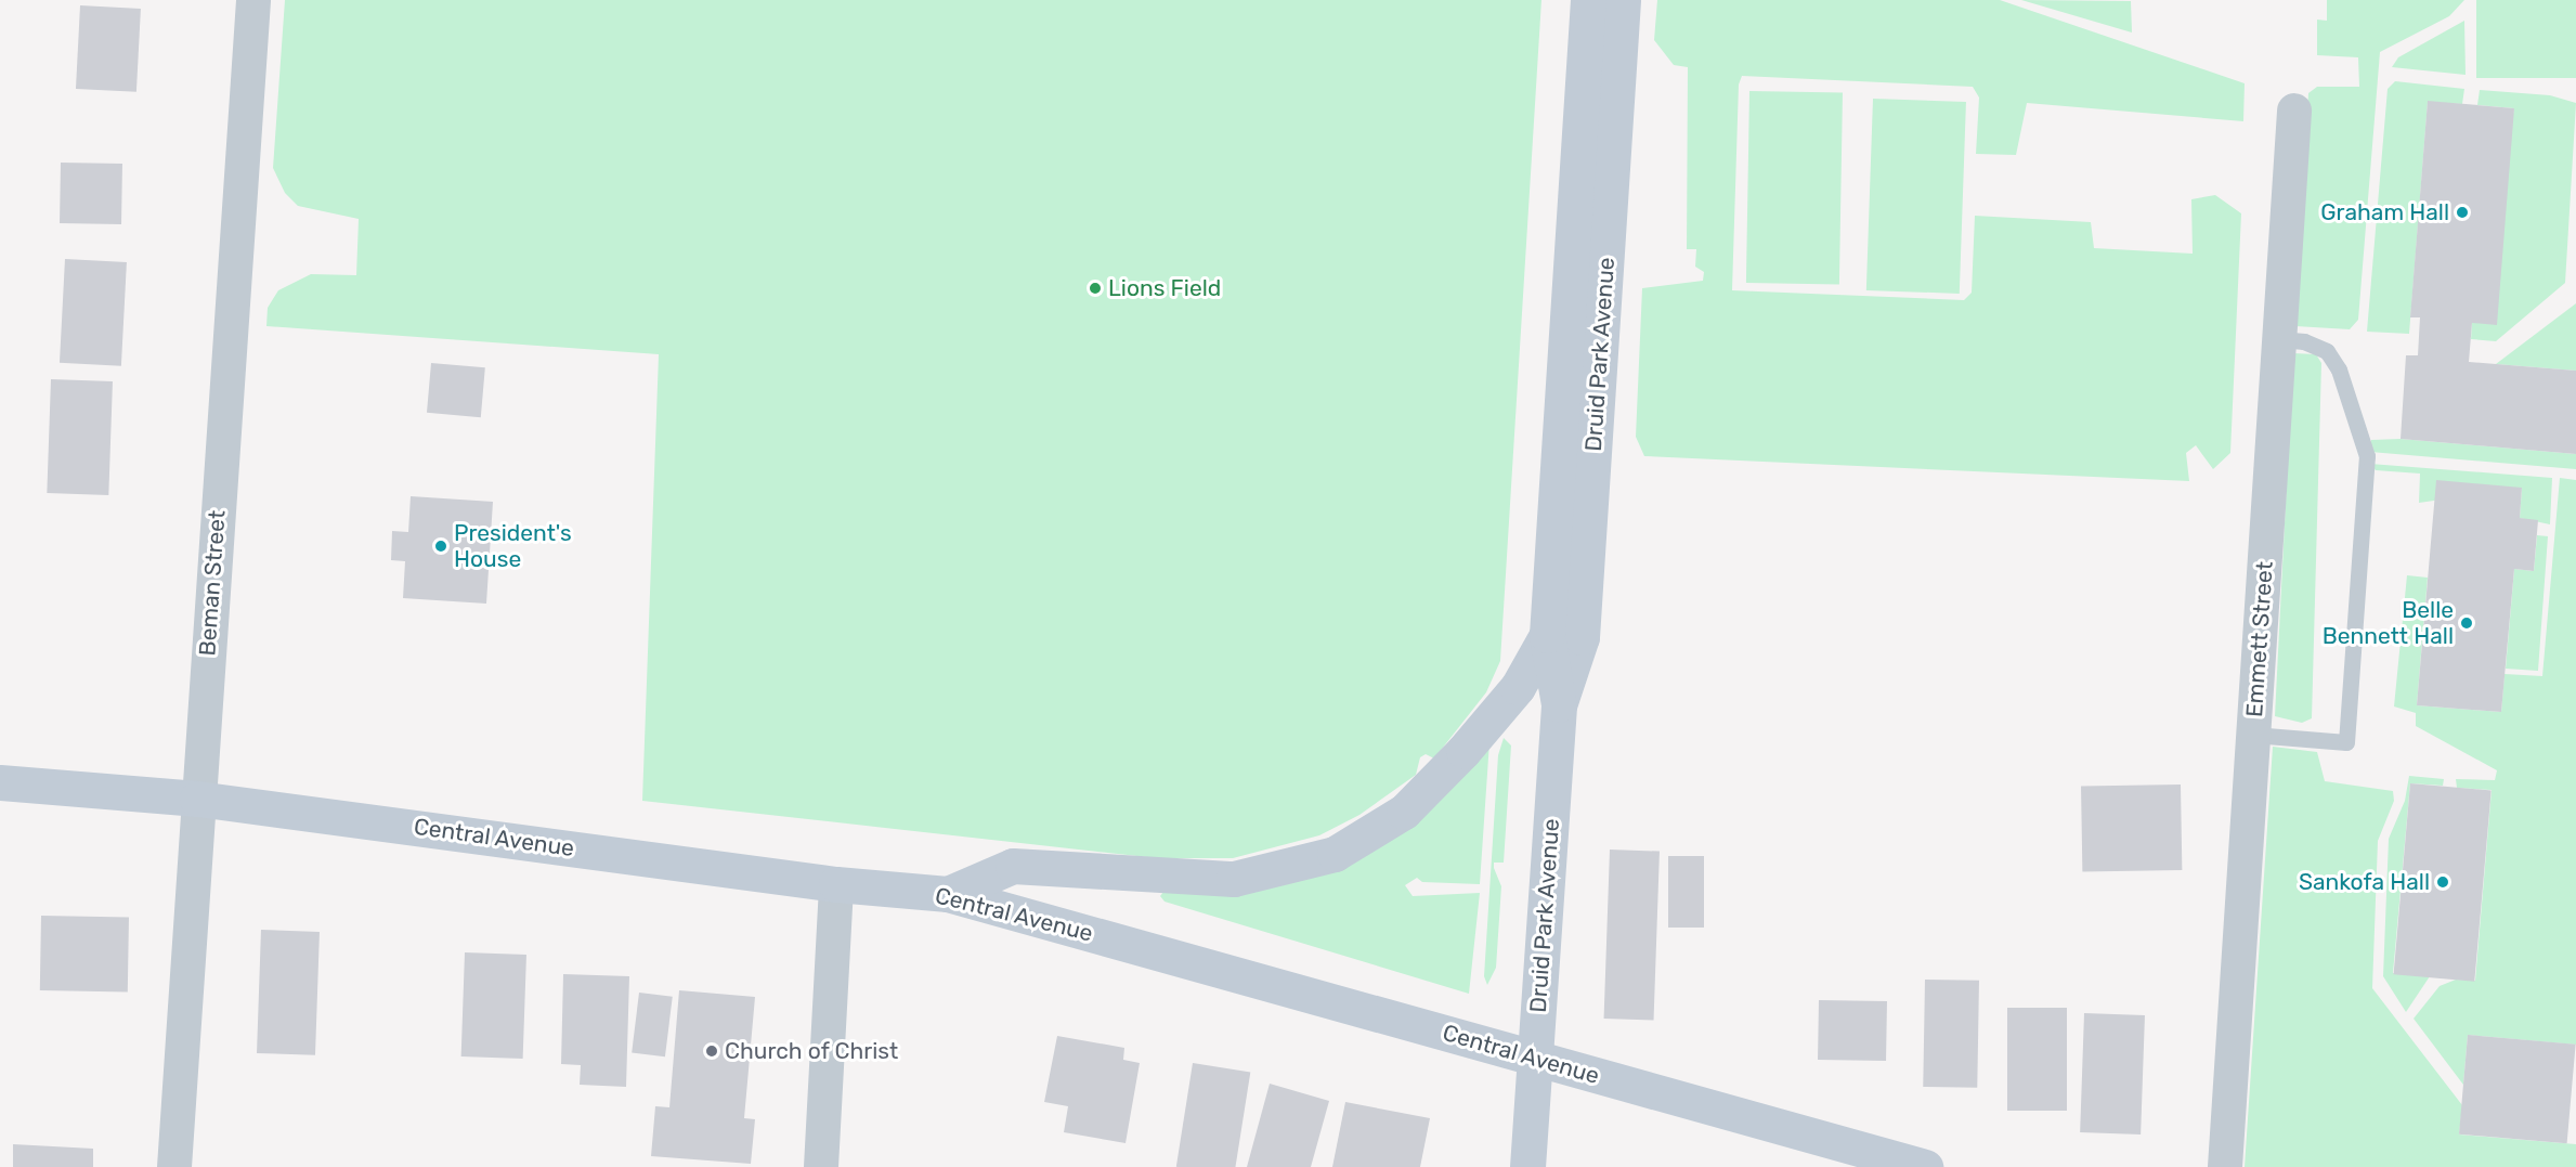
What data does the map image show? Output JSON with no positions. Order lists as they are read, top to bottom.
{
  "streets": {
    "main road": ["Druid Park Avenue", "Central Avenue"],
    "street": ["Beman Street", "Emmett Street"]
  },
  "crossings": [
    ["Druid Park Avenue", "Central Avenue"],
    ["Beman Street", "Central Avenue"]
  ],
  "places": [
    "Graham Hall",
    "Lions Field",
    "President's House",
    "Belle Bennett Hall",
    "Sankofa Hall",
    "Church of Christ"
  ]
}
